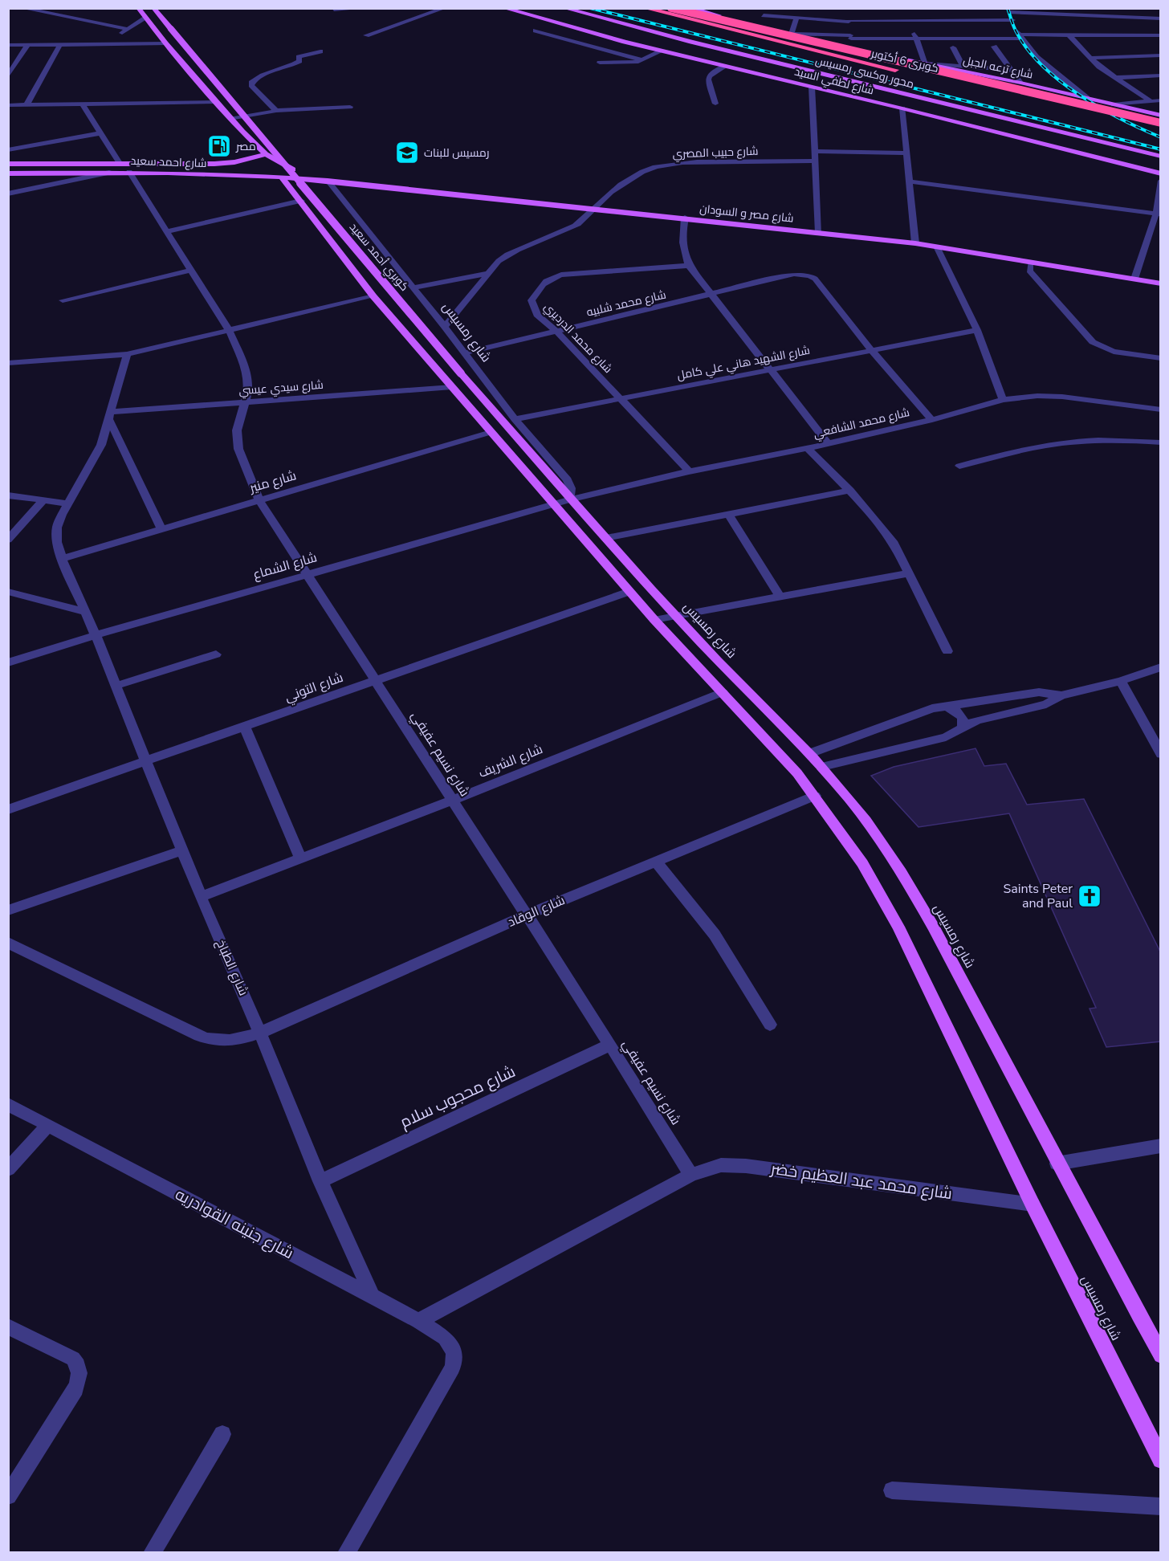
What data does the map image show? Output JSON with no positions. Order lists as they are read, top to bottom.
{
  "streets": {
    "highway": ["كوبرى 6 أكتوبر"],
    "main road": [
      "شارع ترعه الجبل",
      "محور روكسى رمسيس",
      "شارع لطفي السيد",
      "شارع احمد سعيد",
      "شارع مصر و السودان",
      "كوبري أحمد سعيد",
      "شارع رمسيس"
    ],
    "street": [
      "شارع حبيب المصري",
      "شارع محمد شلبيه",
      "شارع محمد الدرديري",
      "شارع الشهيد هاني علي كامل",
      "شارع سيدي عيسي",
      "شارع محمد الشافعي",
      "شارع منير",
      "شارع الشماع",
      "شارع التوني",
      "شارع نسيم عفيفي",
      "شارع الشريف",
      "شارع الوقاد",
      "شارع الطباخ",
      "شارع محجوب سلام",
      "شارع محمد عبد العظيم خضر",
      "شارع جنينه القوادريه"
    ]
  },
  "crossings": [
    ["شارع حبيب المصري", "شارع مصر و السودان"],
    ["شارع حبيب المصري", "شارع رمسيس"],
    ["شارع احمد سعيد", "شارع مصر و السودان"],
    ["شارع احمد سعيد", "شارع رمسيس"],
    ["شارع احمد سعيد", "شارع نسيم عفيفي"],
    ["شارع مصر و السودان", "شارع رمسيس"],
    ["كوبري أحمد سعيد", "شارع رمسيس"],
    ["كوبري أحمد سعيد", "شارع محمد الشافعي"],
    ["كوبري أحمد سعيد", "شارع الشماع"],
    ["شارع محمد شلبيه", "شارع رمسيس"],
    ["شارع محمد شلبيه", "شارع محمد الدرديري"],
    ["شارع محمد شلبيه", "شارع الشهيد هاني علي كامل"],
    ["شارع رمسيس", "شارع الشهيد هاني علي كامل"],
    ["شارع رمسيس", "شارع سيدي عيسي"],
    ["شارع رمسيس", "شارع محمد الشافعي"],
    ["شارع رمسيس", "شارع منير"],
    ["شارع رمسيس", "شارع الشماع"],
    ["شارع رمسيس", "شارع التوني"],
    ["شارع رمسيس", "شارع الشريف"],
    ["شارع رمسيس", "شارع الوقاد"],
    ["شارع رمسيس", "شارع محمد عبد العظيم خضر"],
    ["شارع محمد الدرديري", "شارع الشهيد هاني علي كامل"],
    ["شارع محمد الدرديري", "شارع محمد الشافعي"],
    ["شارع سيدي عيسي", "شارع نسيم عفيفي"],
    ["شارع سيدي عيسي", "شارع الطباخ"],
    ["شارع محمد الشافعي", "شارع الشماع"],
    ["شارع منير", "شارع نسيم عفيفي"],
    ["شارع منير", "شارع الطباخ"],
    ["شارع الشماع", "شارع نسيم عفيفي"],
    ["شارع الشماع", "شارع الطباخ"],
    ["شارع التوني", "شارع نسيم عفيفي"],
    ["شارع التوني", "شارع الطباخ"],
    ["شارع نسيم عفيفي", "شارع الشريف"],
    ["شارع نسيم عفيفي", "شارع الوقاد"],
    ["شارع نسيم عفيفي", "شارع محجوب سلام"],
    ["شارع نسيم عفيفي", "شارع محمد عبد العظيم خضر"],
    ["شارع الشريف", "شارع الطباخ"],
    ["شارع الوقاد", "شارع الطباخ"],
    ["شارع الطباخ", "شارع محجوب سلام"],
    ["شارع الطباخ", "شارع جنينه القوادريه"],
    ["شارع محمد عبد العظيم خضر", "شارع جنينه القوادريه"]
  ],
  "places": {
    "fuel station": ["مصر"],
    "school or university": ["رمسيس للبنات"],
    "church": ["Saints Peter and Paul"]
  }
}
